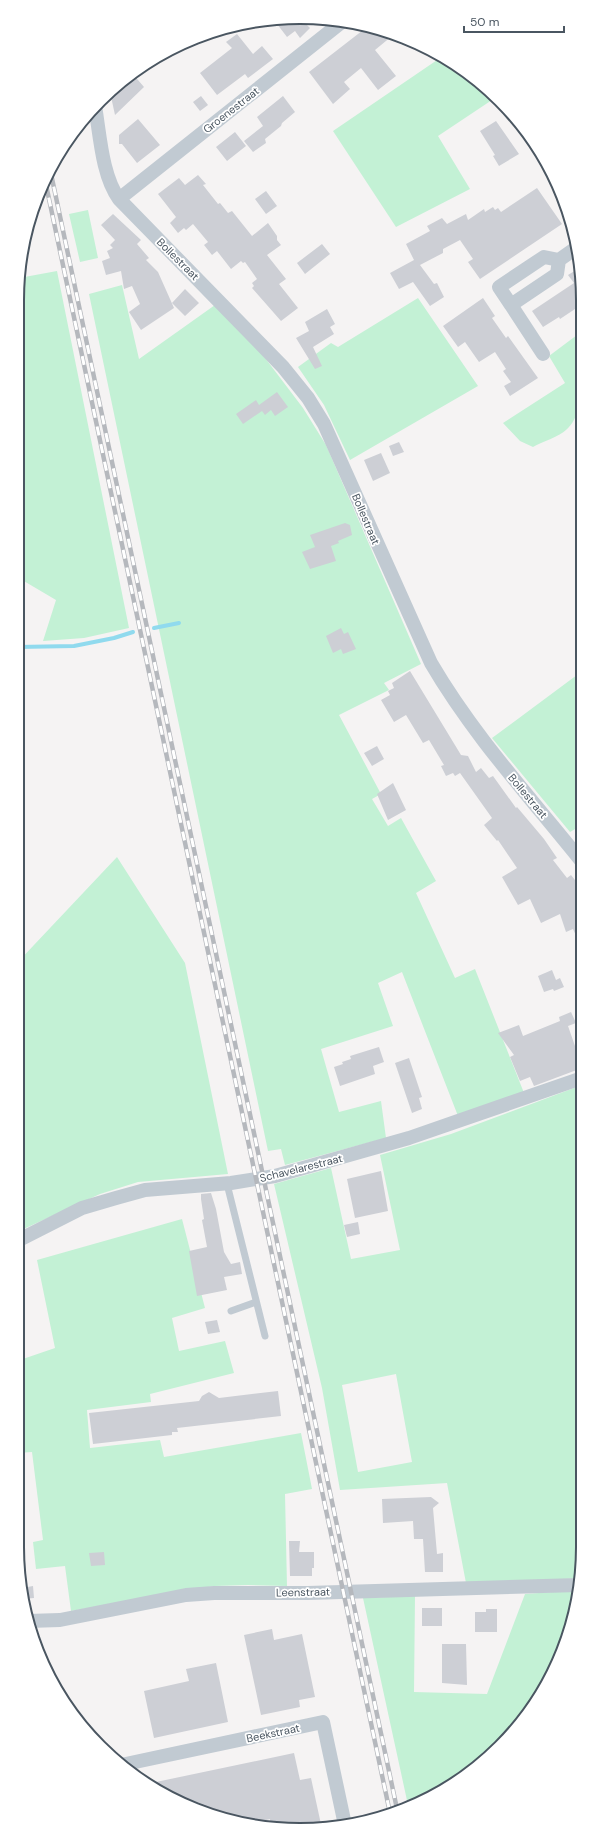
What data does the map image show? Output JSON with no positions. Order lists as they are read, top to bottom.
{
  "streets": {
    "street": [
      "Groenestraat",
      "Bollestraat",
      "Schavelarestraat",
      "Leenstraat",
      "Beekstraat"
    ]
  },
  "crossings": [
    ["Groenestraat", "Bollestraat"]
  ],
  "scale_bar": "50 m"
}
